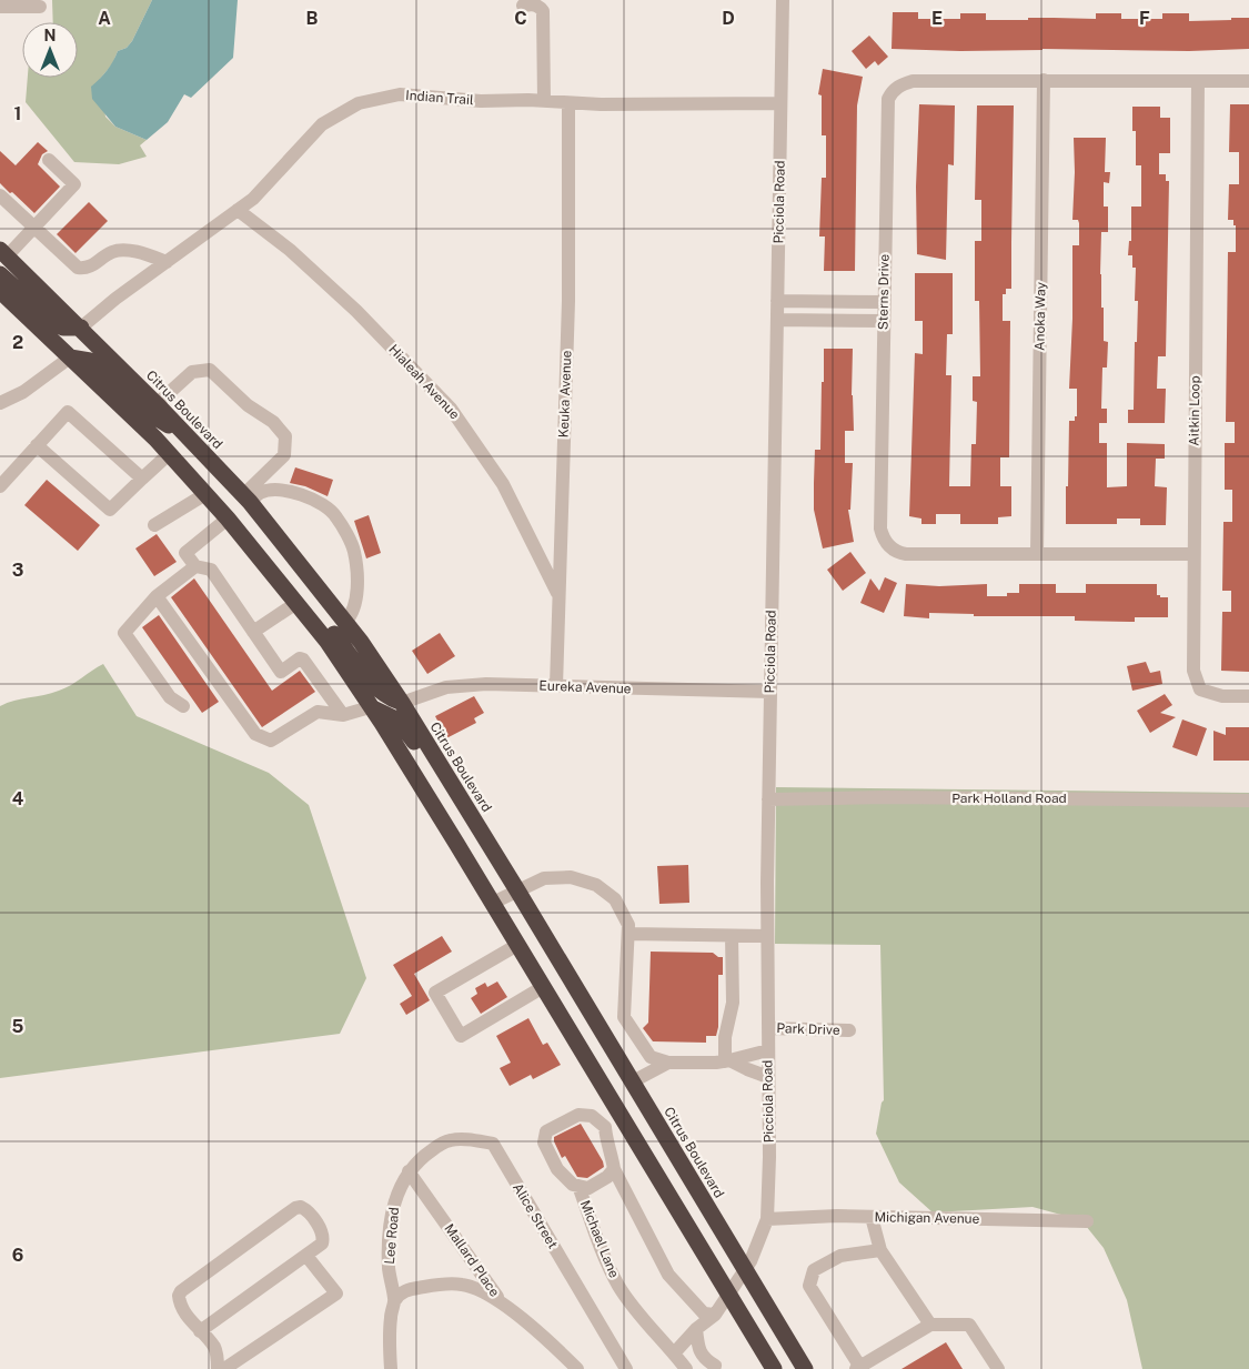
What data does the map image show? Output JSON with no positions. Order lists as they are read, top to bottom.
{
  "streets": {
    "highway": ["Citrus Boulevard"],
    "street": [
      "Indian Trail",
      "Picciola Road",
      "Sterns Drive",
      "Anoka Way",
      "Hialeah Avenue",
      "Keuka Avenue",
      "Aitkin Loop",
      "Eureka Avenue",
      "Park Holland Road",
      "Park Drive",
      "Alice Street",
      "Michigan Avenue",
      "Lee Road",
      "Michael Lane",
      "Mallard Place"
    ]
  },
  "crossings": [
    ["Indian Trail", "Picciola Road"],
    ["Indian Trail", "Hialeah Avenue"],
    ["Indian Trail", "Keuka Avenue"],
    ["Indian Trail", "Citrus Boulevard"],
    ["Picciola Road", "Citrus Boulevard"],
    ["Picciola Road", "Eureka Avenue"],
    ["Picciola Road", "Park Holland Road"],
    ["Picciola Road", "Park Drive"],
    ["Picciola Road", "Michigan Avenue"],
    ["Sterns Drive", "Anoka Way"],
    ["Sterns Drive", "Aitkin Loop"],
    ["Hialeah Avenue", "Keuka Avenue"],
    ["Keuka Avenue", "Eureka Avenue"],
    ["Citrus Boulevard", "Eureka Avenue"],
    ["Alice Street", "Lee Road"],
    ["Alice Street", "Mallard Place"],
    ["Lee Road", "Mallard Place"]
  ],
  "north": "top",
  "grid": {
    "columns": [
      "A",
      "B",
      "C",
      "D",
      "E",
      "F"
    ],
    "rows": [
      "1",
      "2",
      "3",
      "4",
      "5",
      "6"
    ]
  }
}
